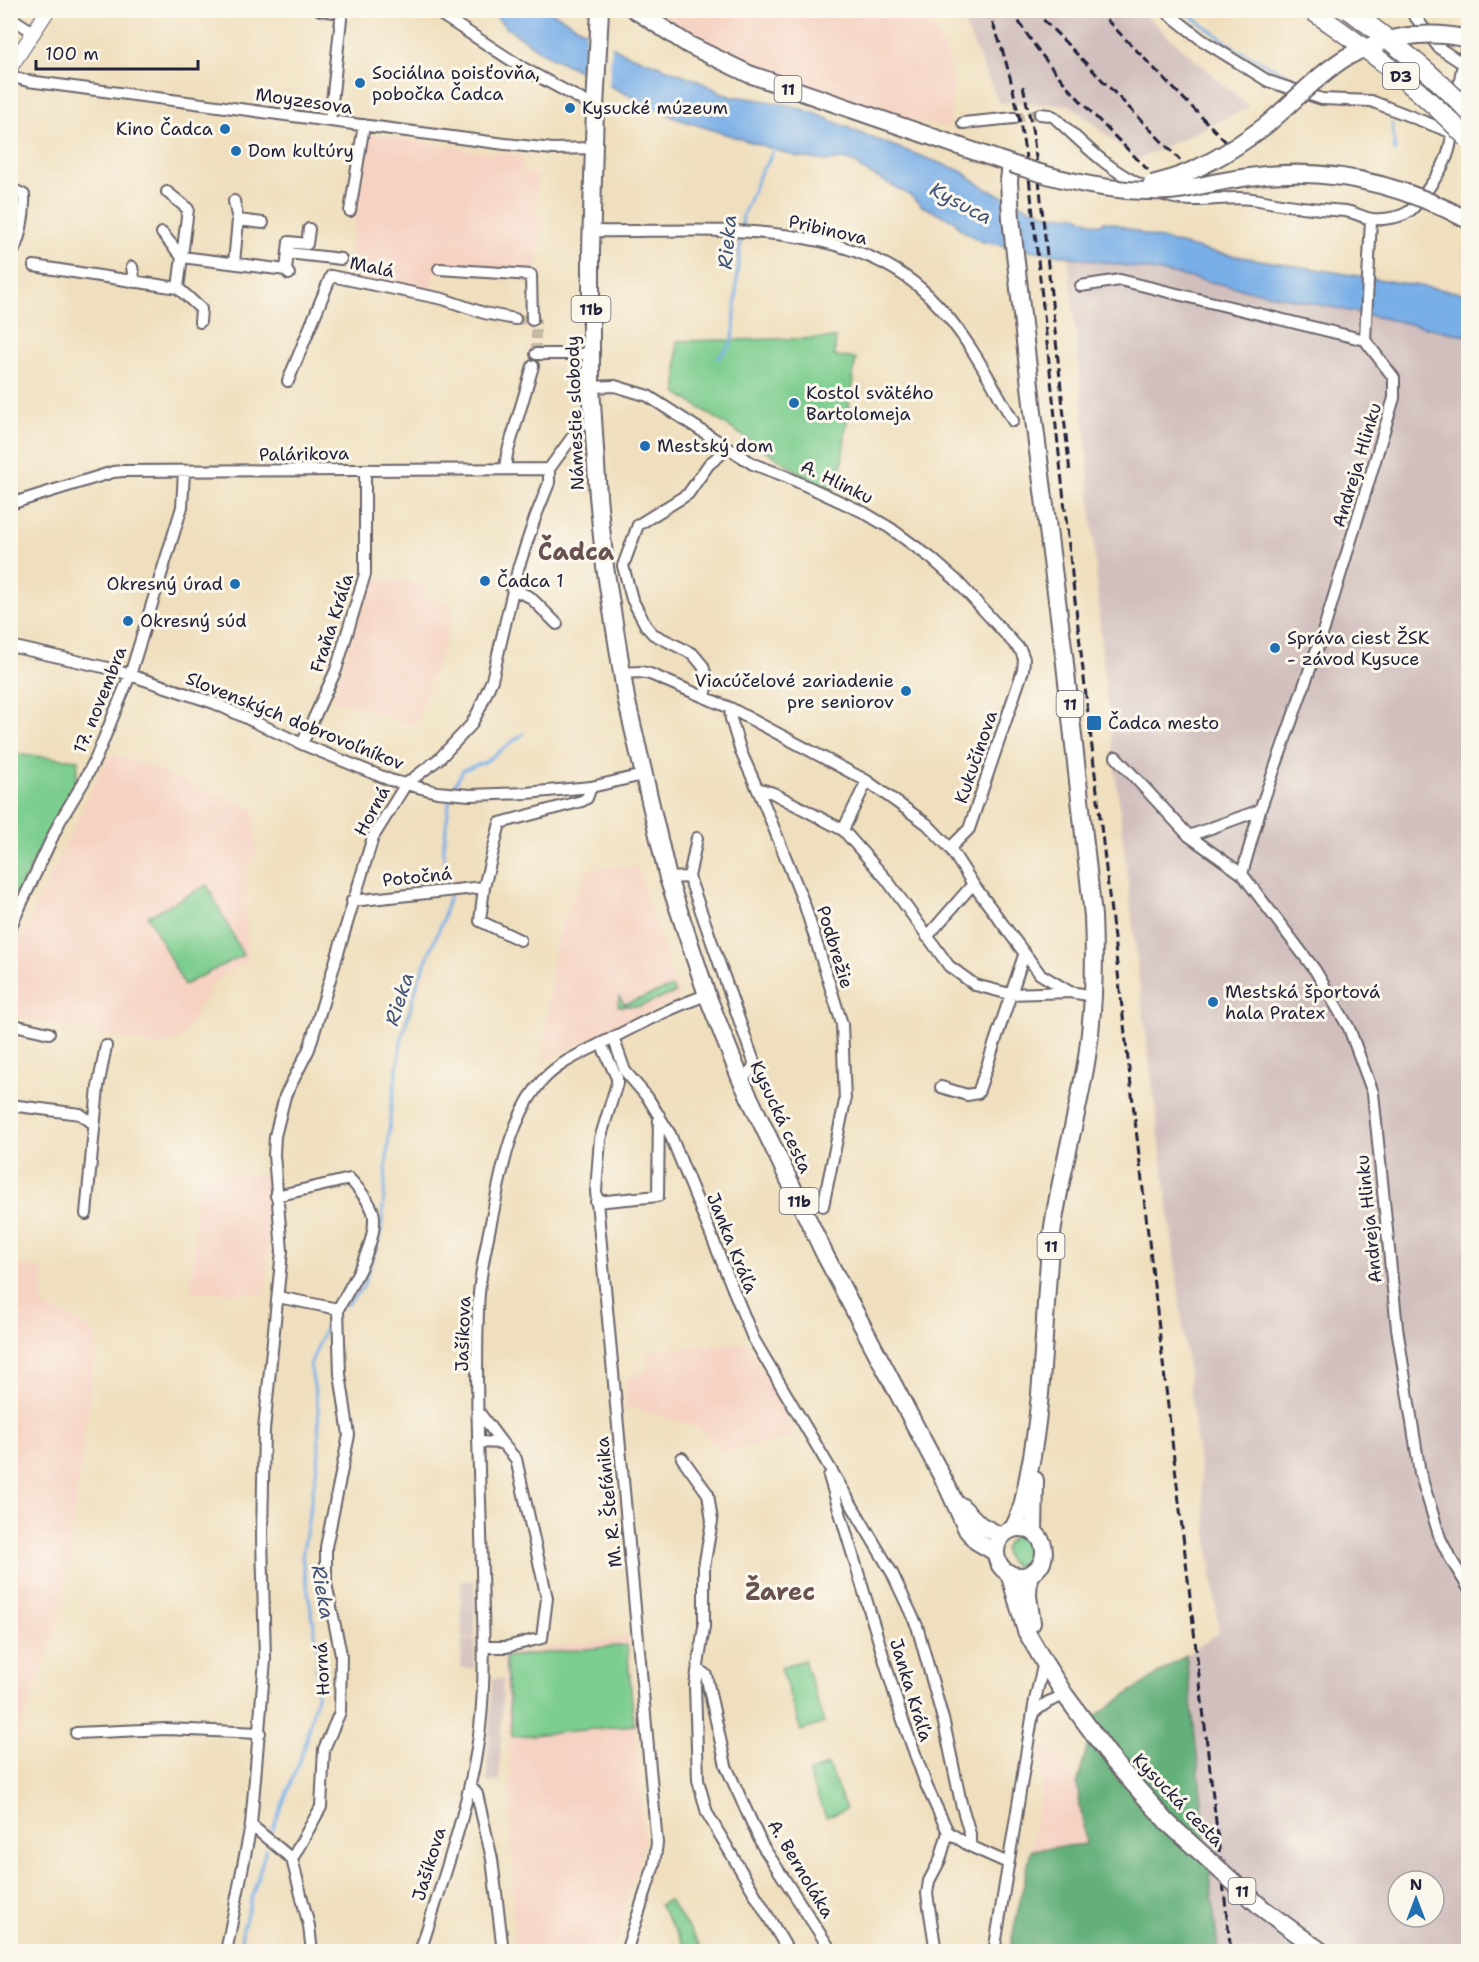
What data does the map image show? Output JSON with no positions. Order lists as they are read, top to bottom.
{
  "streets": {
    "highway": ["D3"],
    "main road": [
      "11",
      "11b",
      "Námestie slobody",
      "Kysucká cesta"
    ],
    "street": [
      "Moyzesova",
      "Pribinova",
      "Malá",
      "Palárikova",
      "Andreja Hlinku",
      "A. Hlinku",
      "Fraňa Kráľa",
      "17. novembra",
      "Slovenských dobrovoľníkov",
      "Kukučínova",
      "Horná",
      "Potočná",
      "Podbrežie",
      "Janka Kráľa",
      "Jašíkova",
      "M. R. Štefánika",
      "A. Bernoláka"
    ]
  },
  "crossings": [
    ["11", "Kysucká cesta"],
    ["Moyzesova", "Námestie slobody"],
    ["Pribinova", "Námestie slobody"],
    ["Námestie slobody", "A. Hlinku"],
    ["Námestie slobody", "Slovenských dobrovoľníkov"],
    ["Námestie slobody", "Kysucká cesta"],
    ["Palárikova", "Fraňa Kráľa"],
    ["Palárikova", "17. novembra"],
    ["Palárikova", "Horná"],
    ["A. Hlinku", "Kukučínova"],
    ["Fraňa Kráľa", "Slovenských dobrovoľníkov"],
    ["17. novembra", "Slovenských dobrovoľníkov"],
    ["Slovenských dobrovoľníkov", "Horná"],
    ["Slovenských dobrovoľníkov", "Kysucká cesta"],
    ["Horná", "Potočná"],
    ["Kysucká cesta", "Jašíkova"],
    ["Janka Kráľa", "Jašíkova"]
  ],
  "districts": ["Čadca", "Žarec"],
  "water": ["Kysuca", "Rieka"],
  "places": {
    "other": [
      "Sociálna poisťovňa, pobočka Čadca",
      "Kysucké múzeum",
      "Kino Čadca",
      "Dom kultúry",
      "Kostol svätého Bartolomeja",
      "Mestský dom",
      "Čadca 1",
      "Okresný úrad",
      "Okresný súd",
      "Správa ciest ŽSK - závod Kysuce",
      "Viacúčelové zariadenie pre seniorov",
      "Mestská športová hala Pratex"
    ],
    "transit": ["Čadca mesto"]
  },
  "scale_bar": "100 m",
  "north": "top"
}
